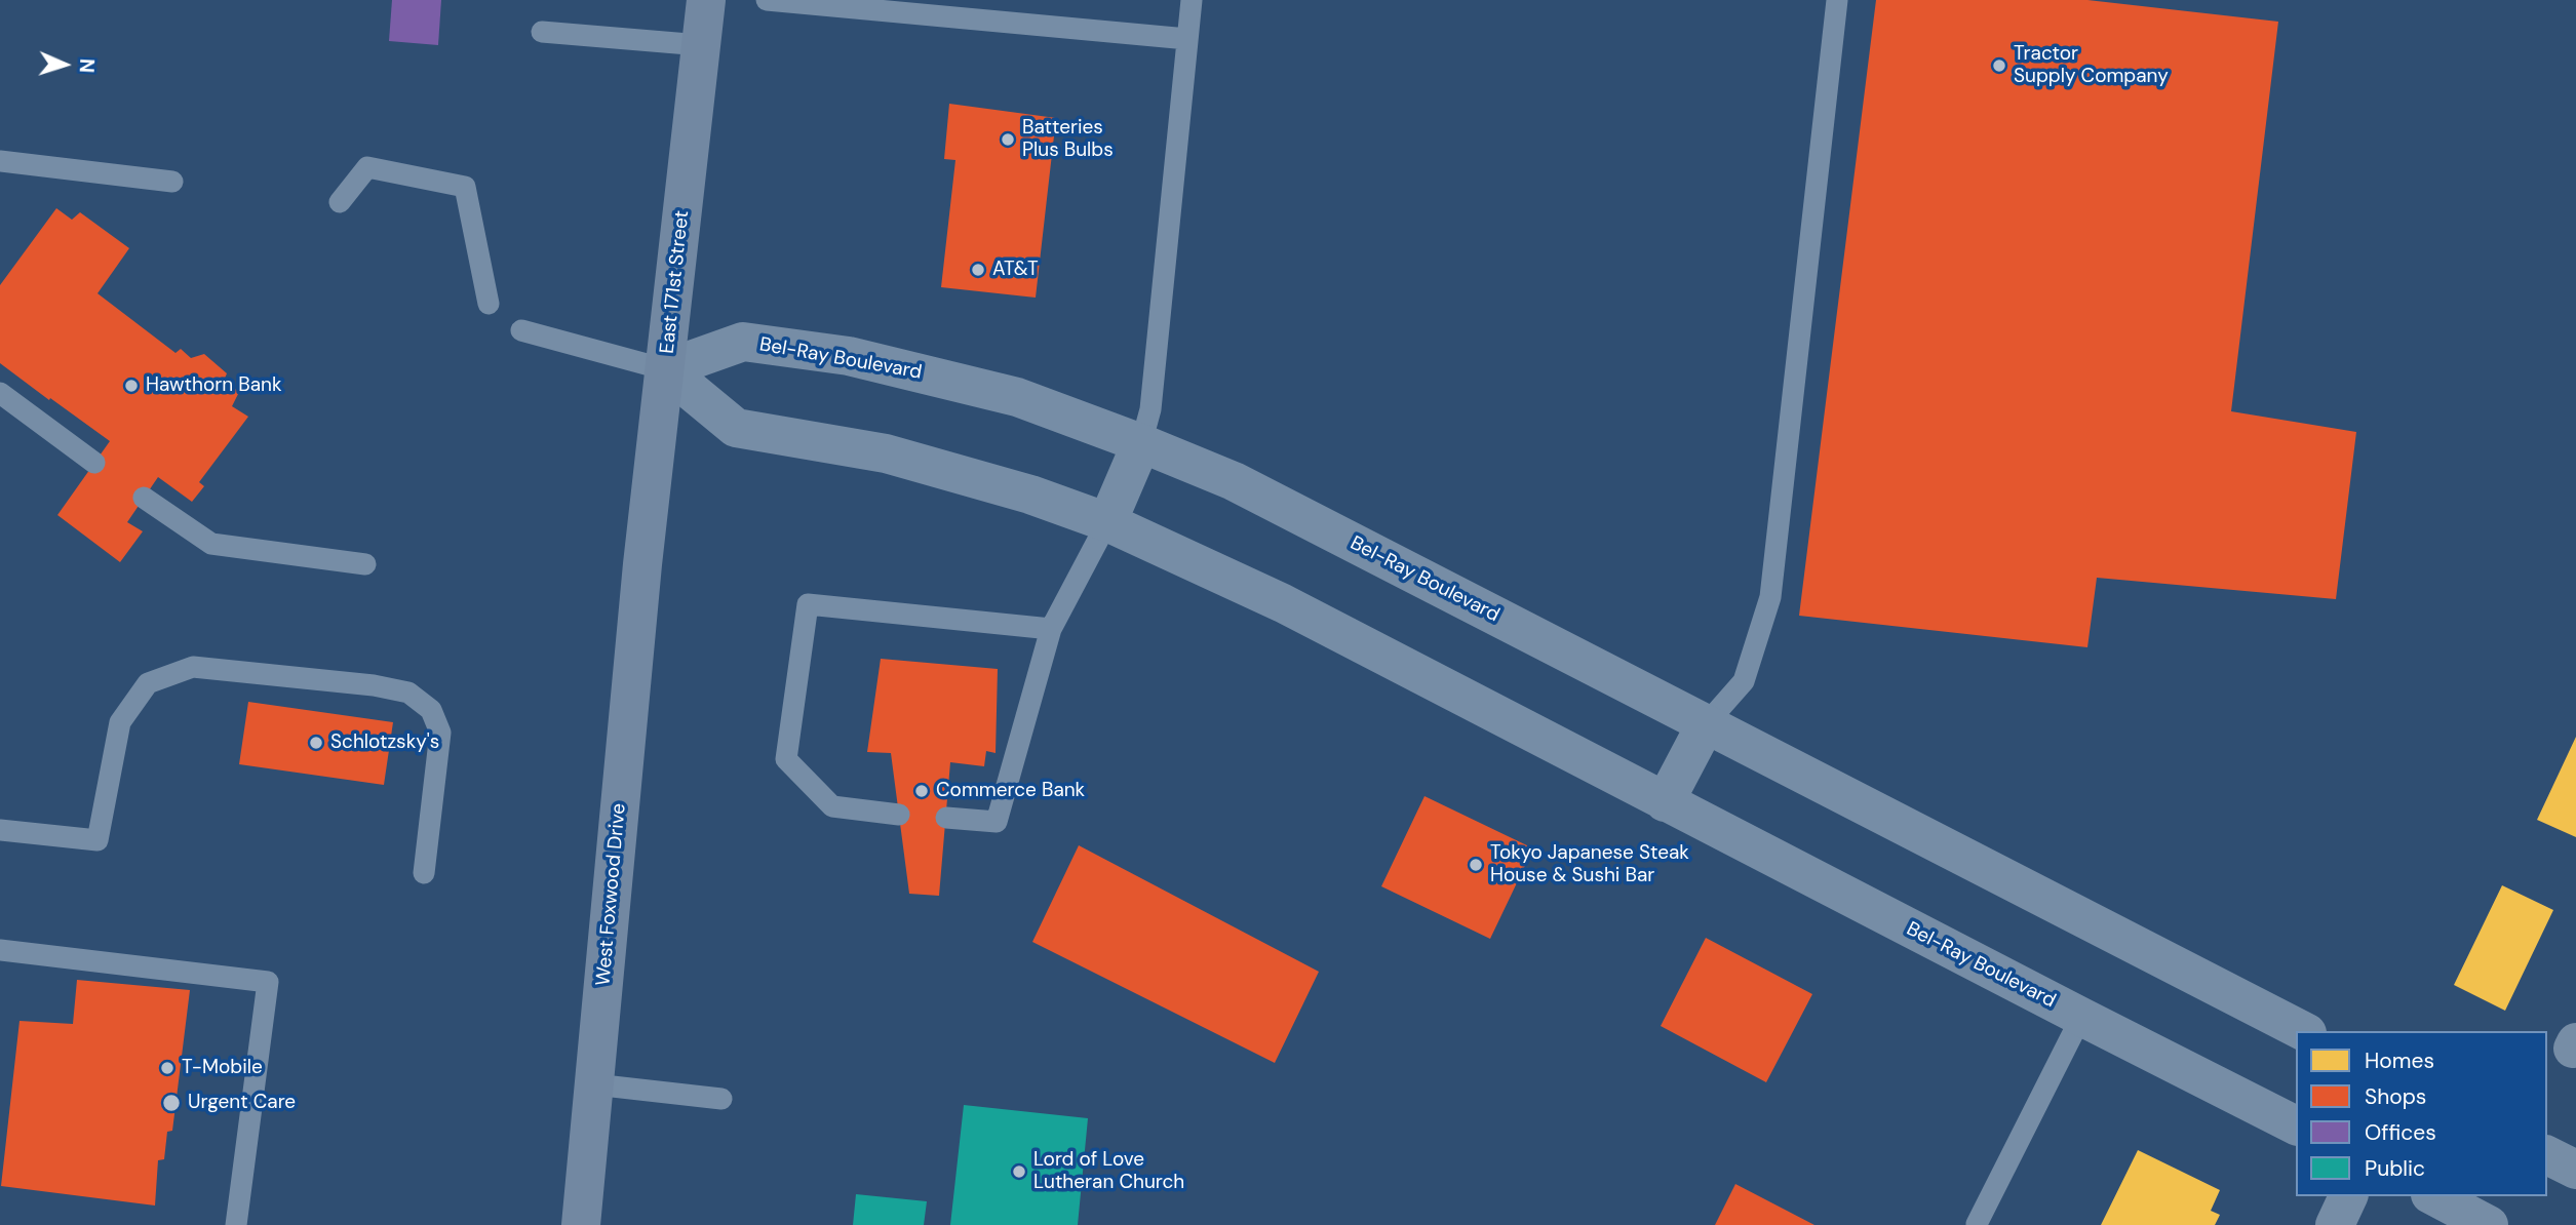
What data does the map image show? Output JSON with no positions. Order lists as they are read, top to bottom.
{
  "streets": {
    "main road": ["East 171st Street", "West Foxwood Drive"],
    "street": ["Bel-Ray Boulevard"]
  },
  "crossings": [
    ["East 171st Street", "Bel-Ray Boulevard"],
    ["East 171st Street", "West Foxwood Drive"]
  ],
  "places": [
    "Tractor Supply Company",
    "Batteries Plus Bulbs",
    "AT&T",
    "Hawthorn Bank",
    "Schlotzsky's",
    "Commerce Bank",
    "Tokyo Japanese Steak House & Sushi Bar",
    "T-Mobile",
    "Urgent Care",
    "Lord of Love Lutheran Church"
  ],
  "legend": [
    "Homes",
    "Shops",
    "Offices",
    "Public"
  ],
  "north": "right"
}
